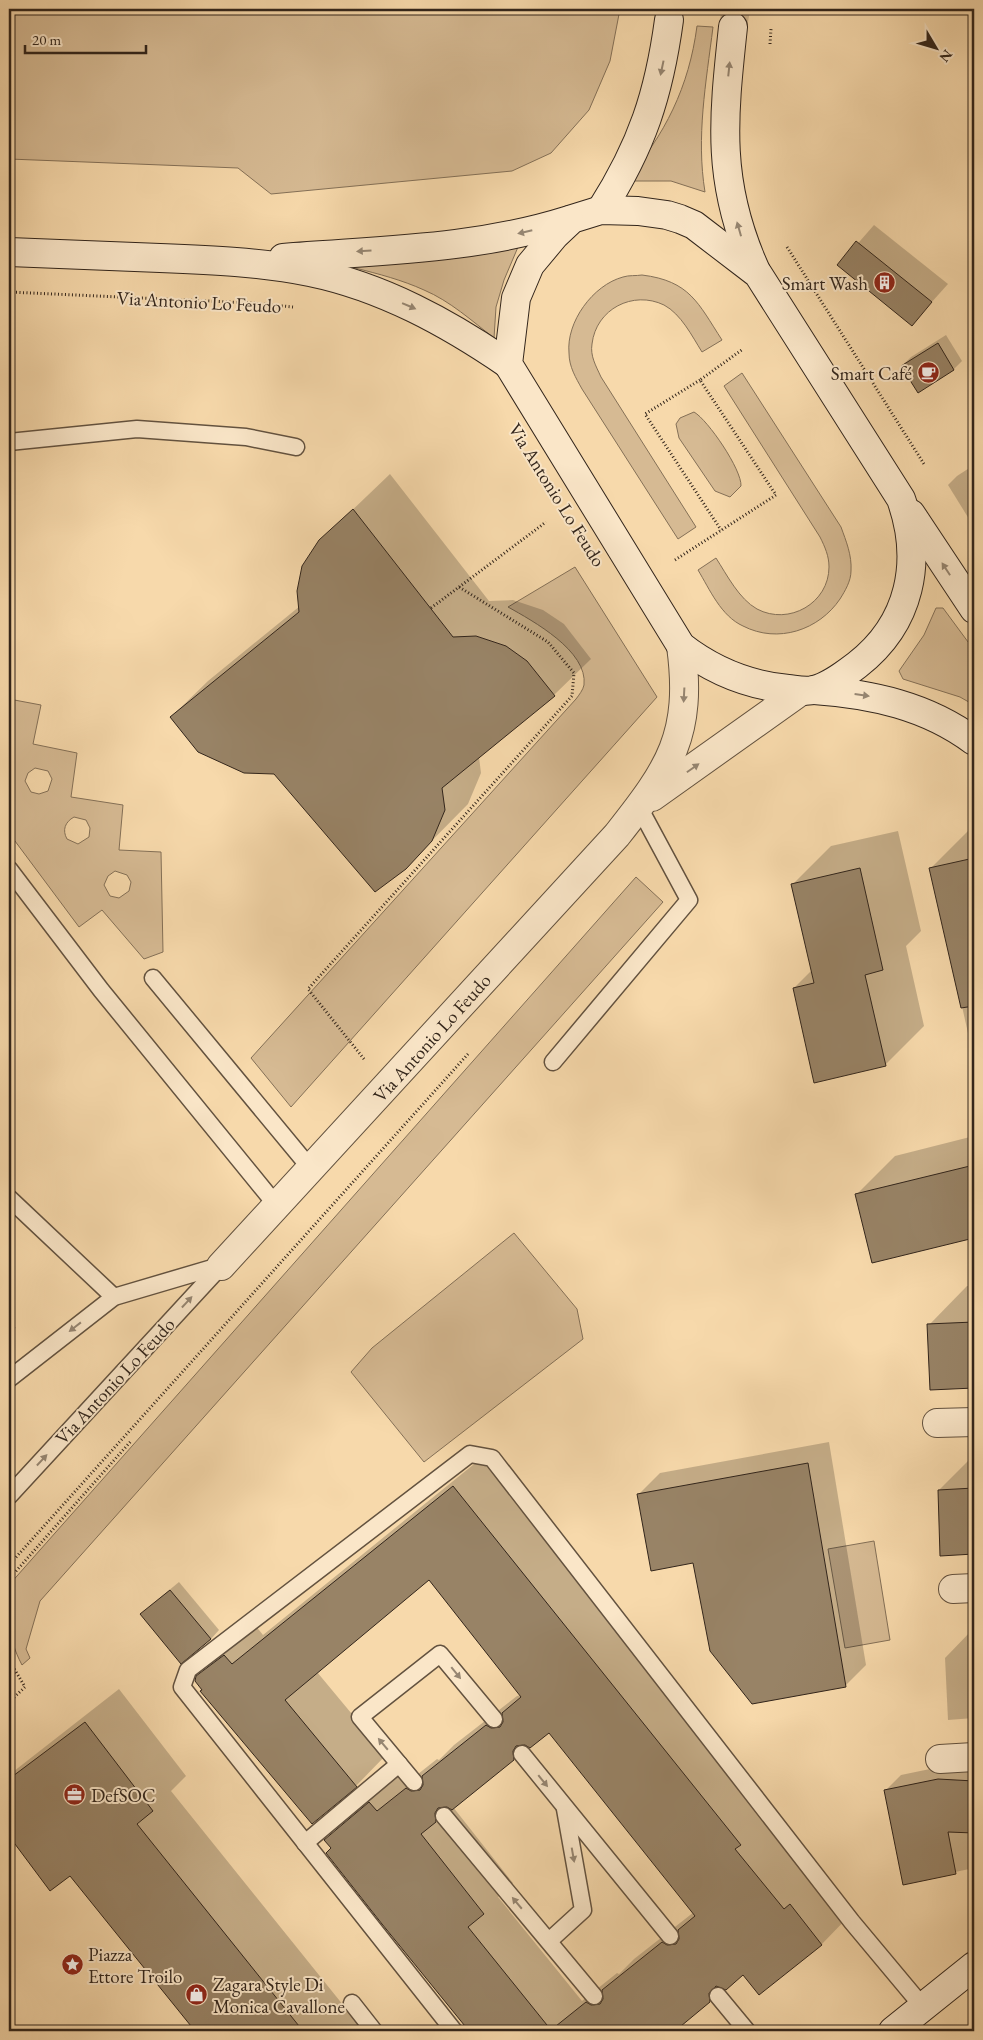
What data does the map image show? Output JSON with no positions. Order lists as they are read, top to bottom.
{
  "streets": {
    "street": ["Via Antonio Lo Feudo"]
  },
  "places": {
    "building": ["Smart Wash"],
    "cafe": ["Smart Café"],
    "office": ["DefSOC"],
    "place": ["Piazza Ettore Troilo"],
    "shop": ["Zagara Style Di Monica Cavallone"]
  },
  "scale_bar": "20 m",
  "north": "bottom right"
}
